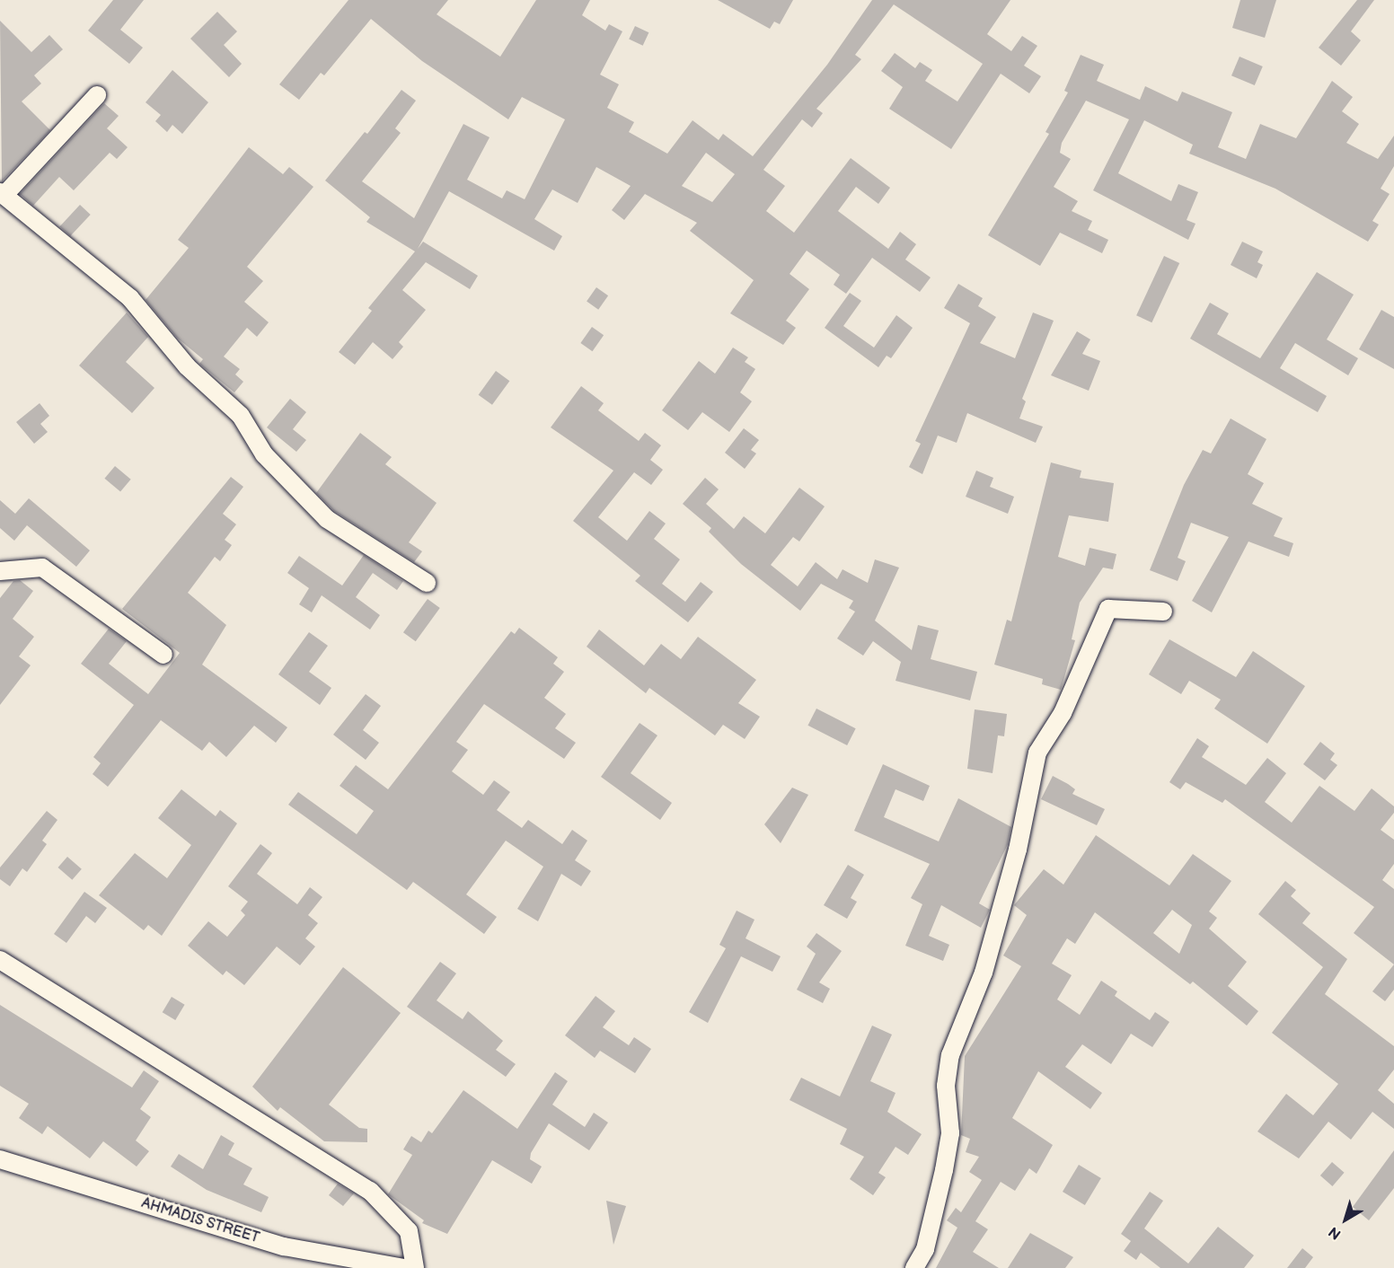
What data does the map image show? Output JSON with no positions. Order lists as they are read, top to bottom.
{
  "streets": {
    "street": ["AHMADIS STREET"]
  },
  "north": "bottom left"
}
